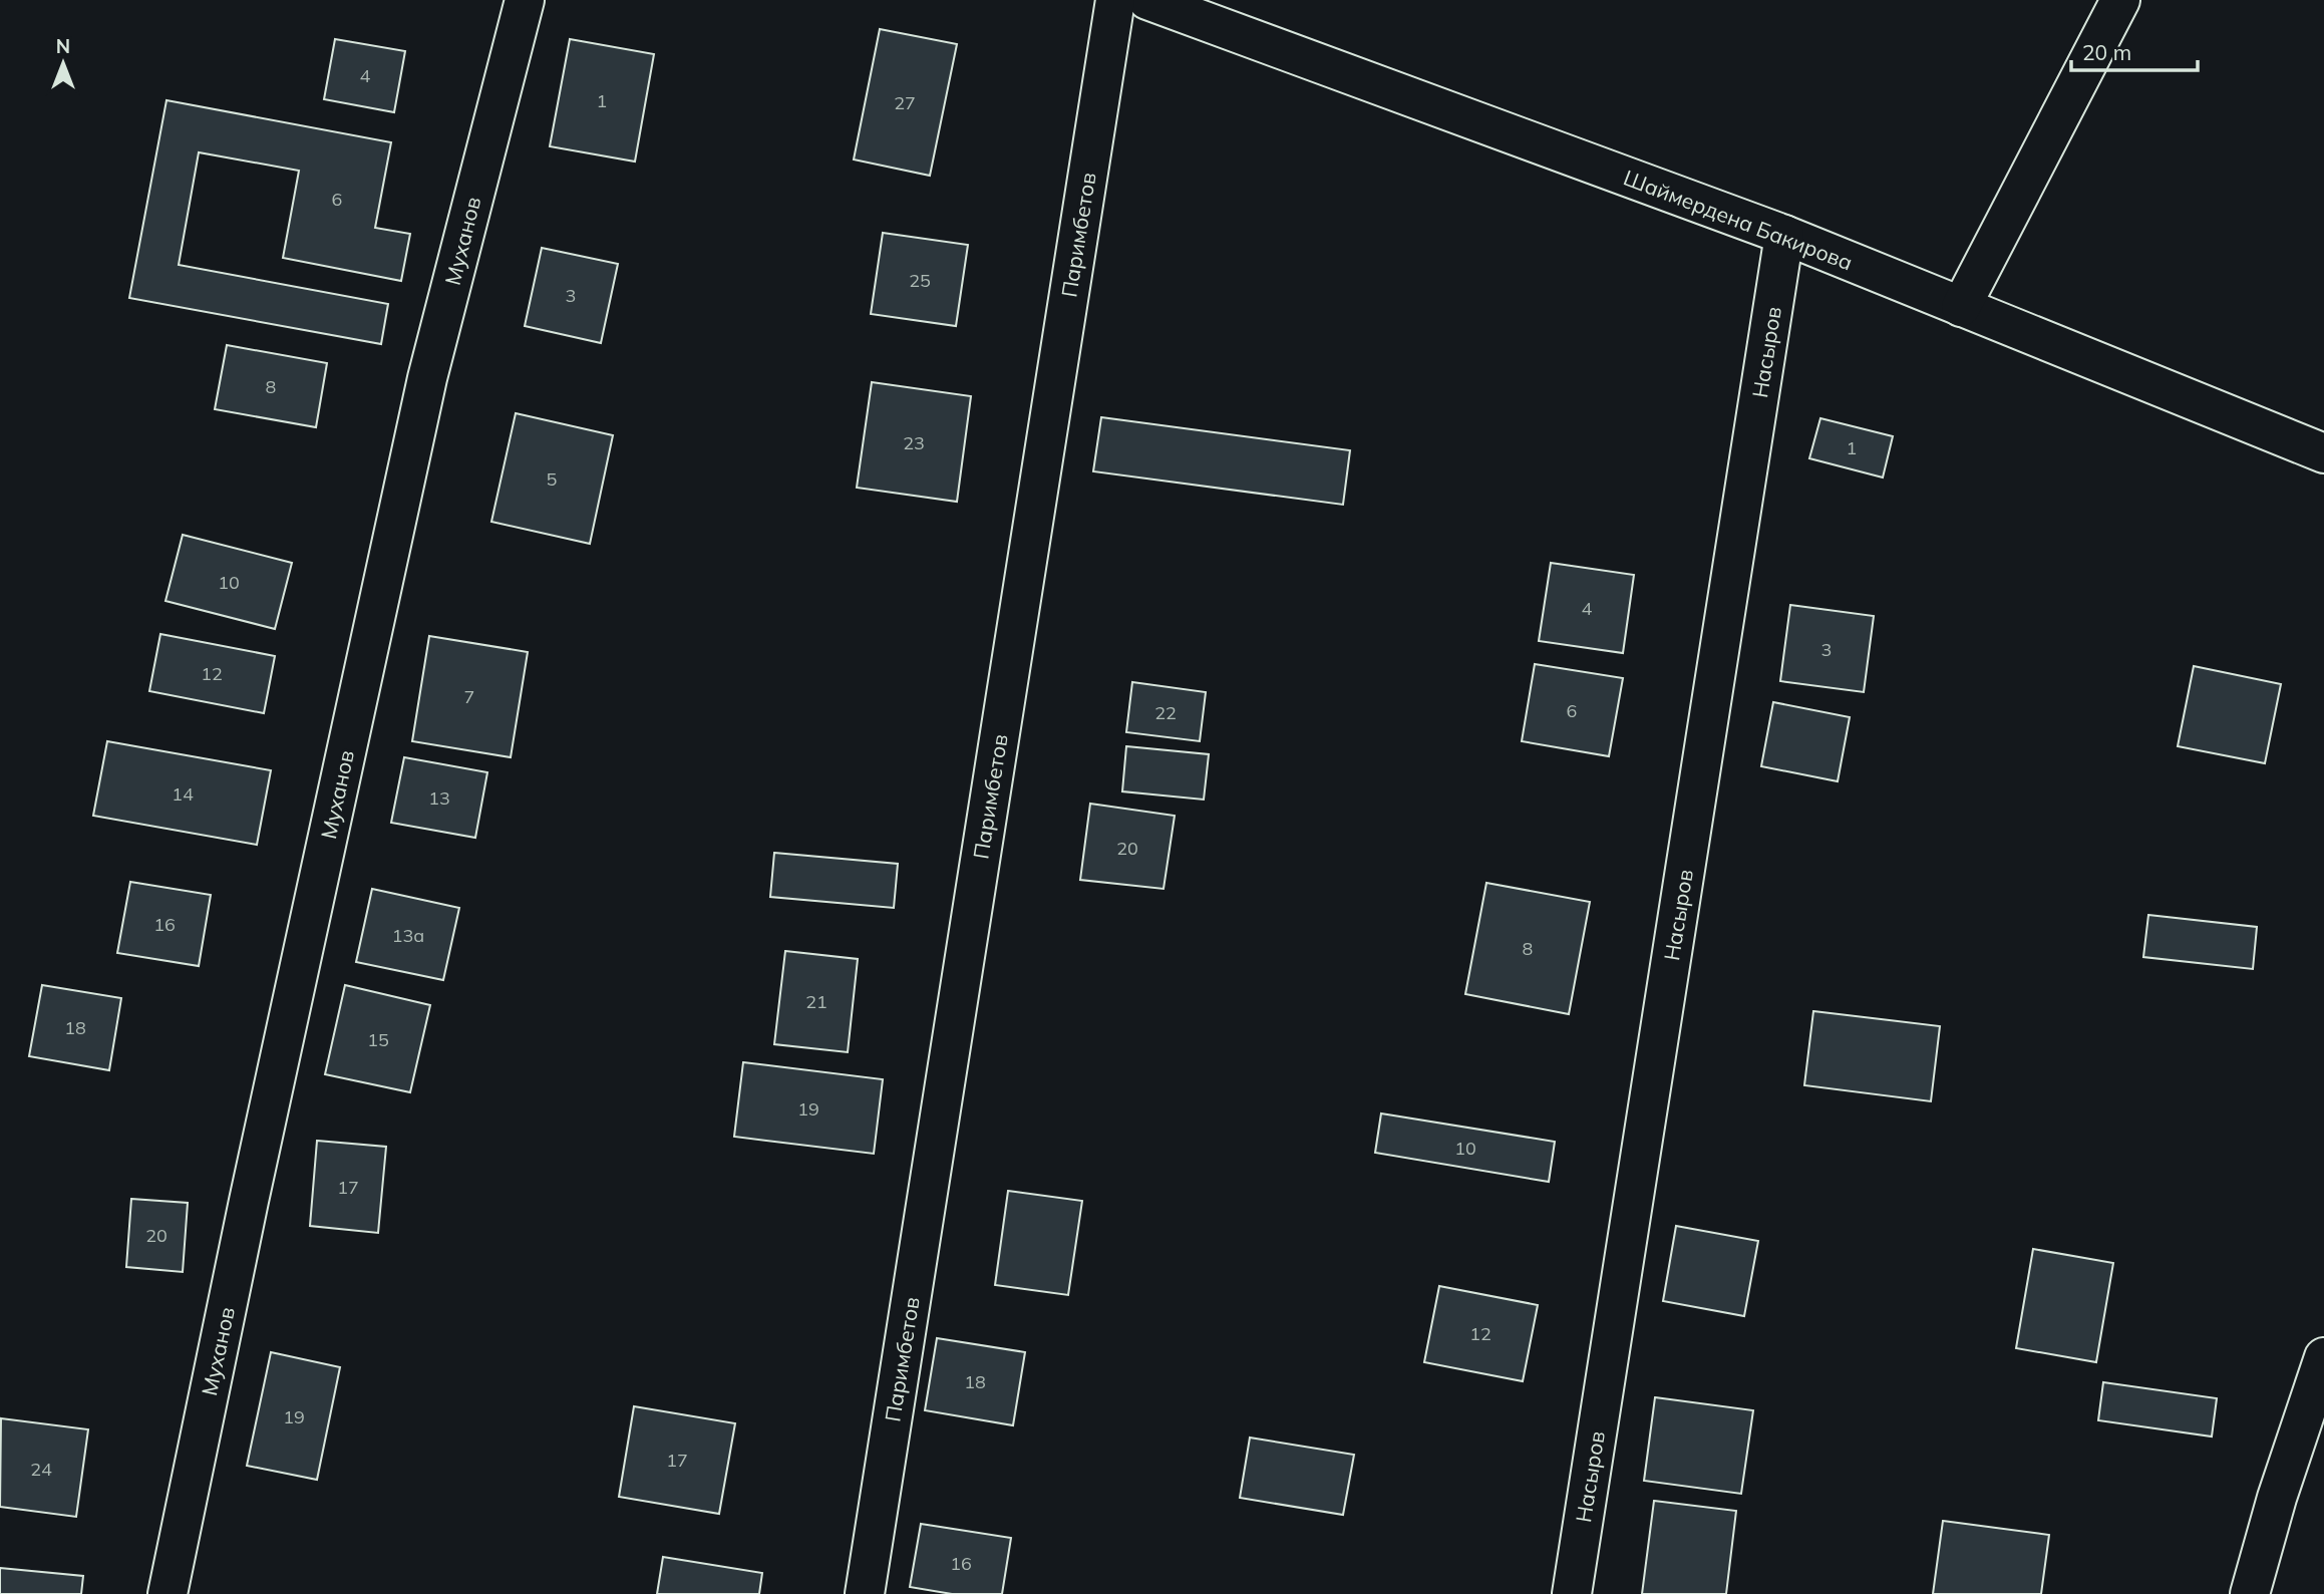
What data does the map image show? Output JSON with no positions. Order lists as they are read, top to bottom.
{
  "streets": {
    "street": [
      "Шаймердена Бакирова",
      "Паримбетов",
      "Муханов",
      "Насыров"
    ]
  },
  "crossings": [
    ["Шаймердена Бакирова", "Насыров"]
  ],
  "house_numbers": [
    "4",
    "1",
    "27",
    "6",
    "25",
    "3",
    "8",
    "23",
    "1",
    "5",
    "10",
    "4",
    "3",
    "12",
    "7",
    "6",
    "22",
    "14",
    "13",
    "20",
    "16",
    "13а",
    "8",
    "21",
    "18",
    "15",
    "19",
    "10",
    "17",
    "20",
    "12",
    "18",
    "19",
    "17",
    "24",
    "16"
  ],
  "scale_bar": "20 m",
  "north": "top"
}
